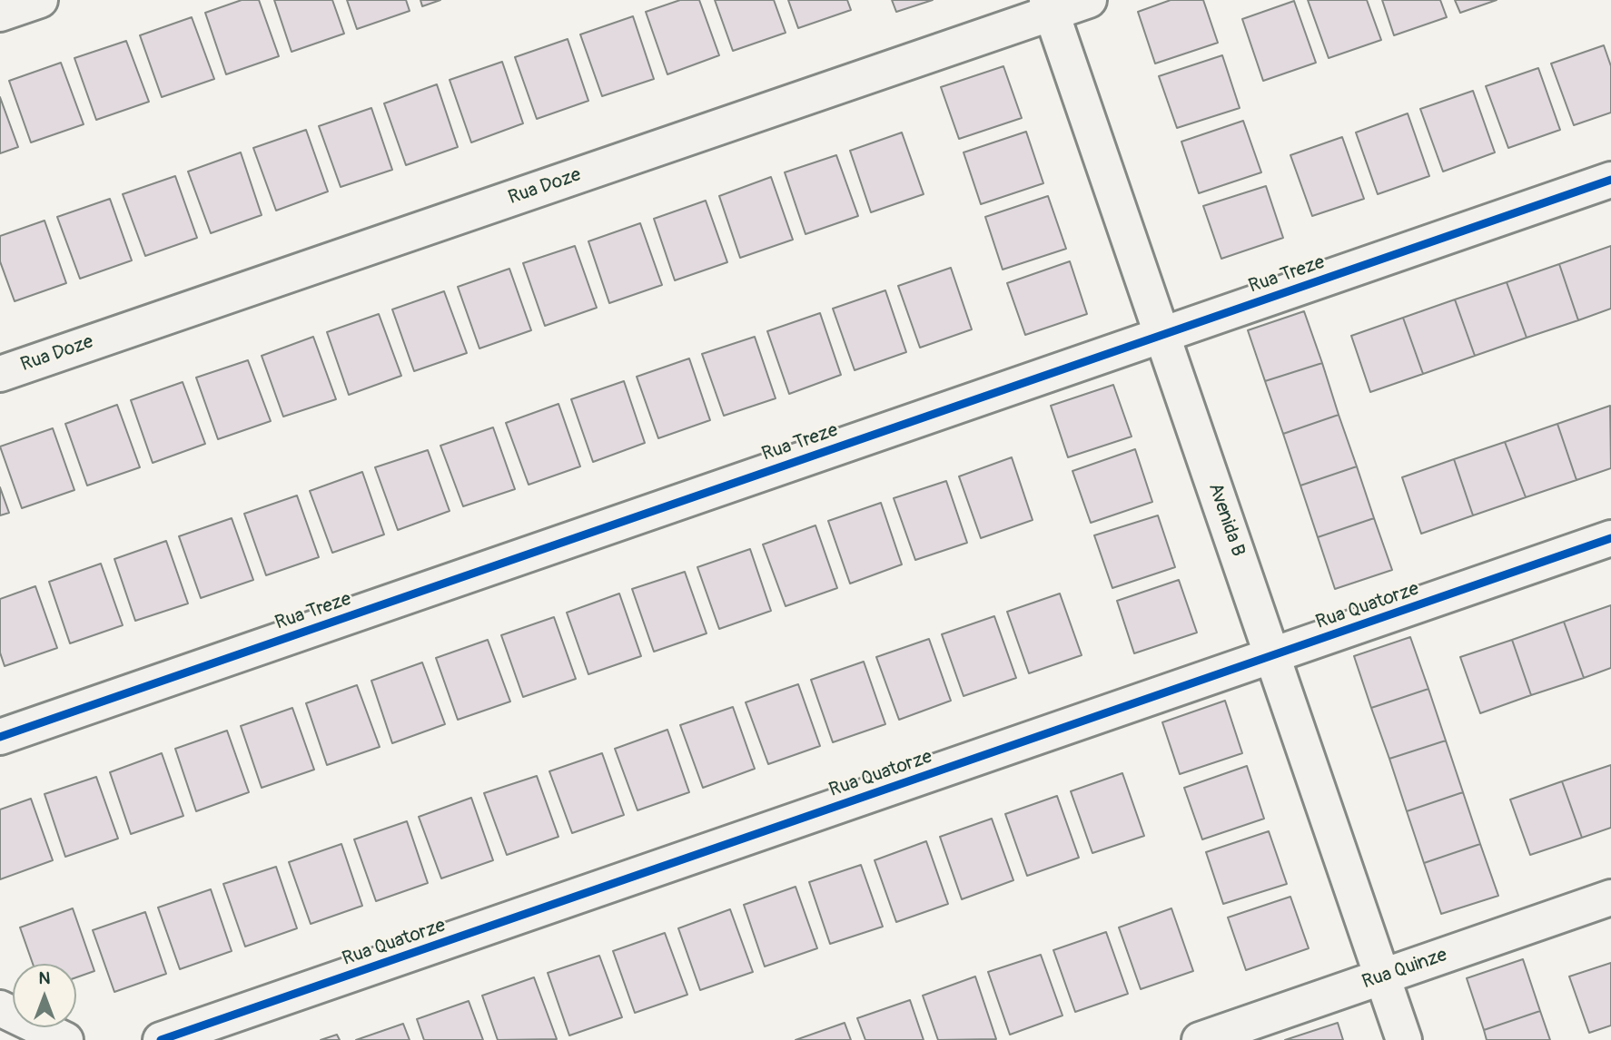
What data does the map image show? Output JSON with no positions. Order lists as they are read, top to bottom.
{
  "streets": {
    "street": [
      "Rua Doze",
      "Rua Treze",
      "Avenida B",
      "Rua Quatorze",
      "Rua Quinze"
    ]
  },
  "crossings": [
    ["Rua Doze", "Avenida B"],
    ["Rua Treze", "Avenida B"],
    ["Avenida B", "Rua Quatorze"],
    ["Avenida B", "Rua Quinze"]
  ],
  "north": "top"
}
